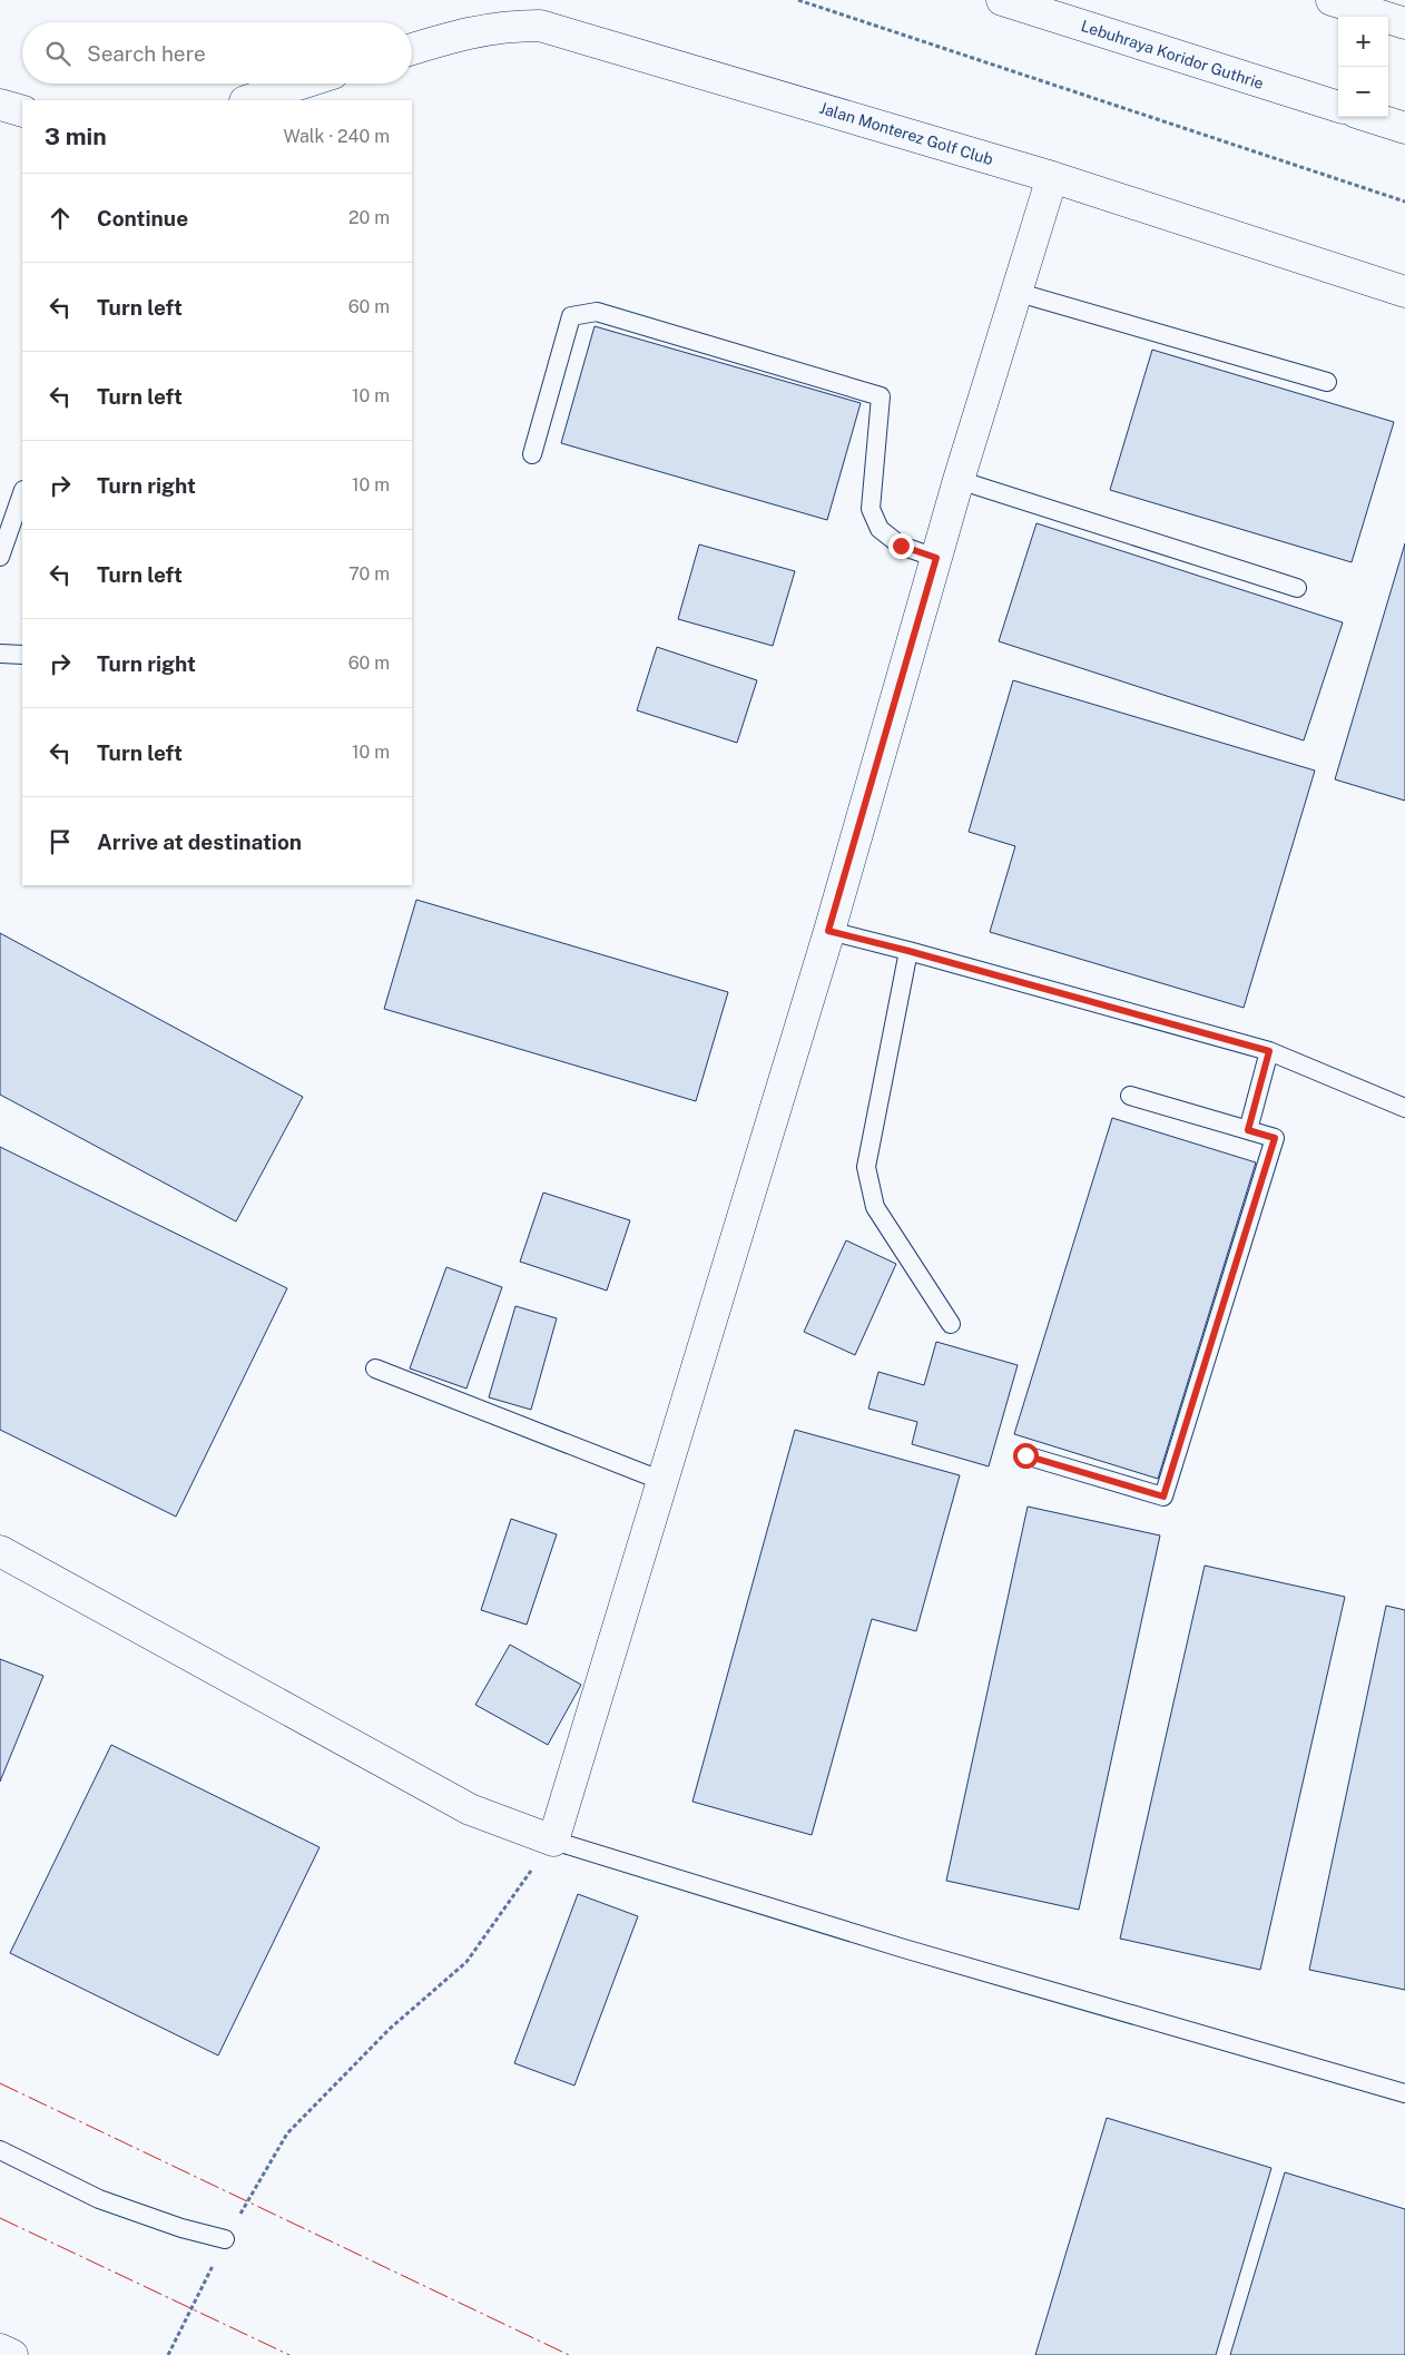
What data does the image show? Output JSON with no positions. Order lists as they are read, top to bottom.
{
  "streets": {
    "main road": ["Lebuhraya Koridor Guthrie", "Jalan Monterez Golf Club"]
  },
  "page": {
    "map_buttons": ["+", "−"],
    "search": "Search here",
    "heading": ["3 min", "Walk · 240 m"],
    "list": [
      ["Continue", "20 m"],
      ["Turn left", "60 m"],
      ["Turn left", "10 m"],
      ["Turn right", "10 m"],
      ["Turn left", "70 m"],
      ["Turn right", "60 m"],
      ["Turn left", "10 m"],
      "Arrive at destination"
    ]
  }
}
